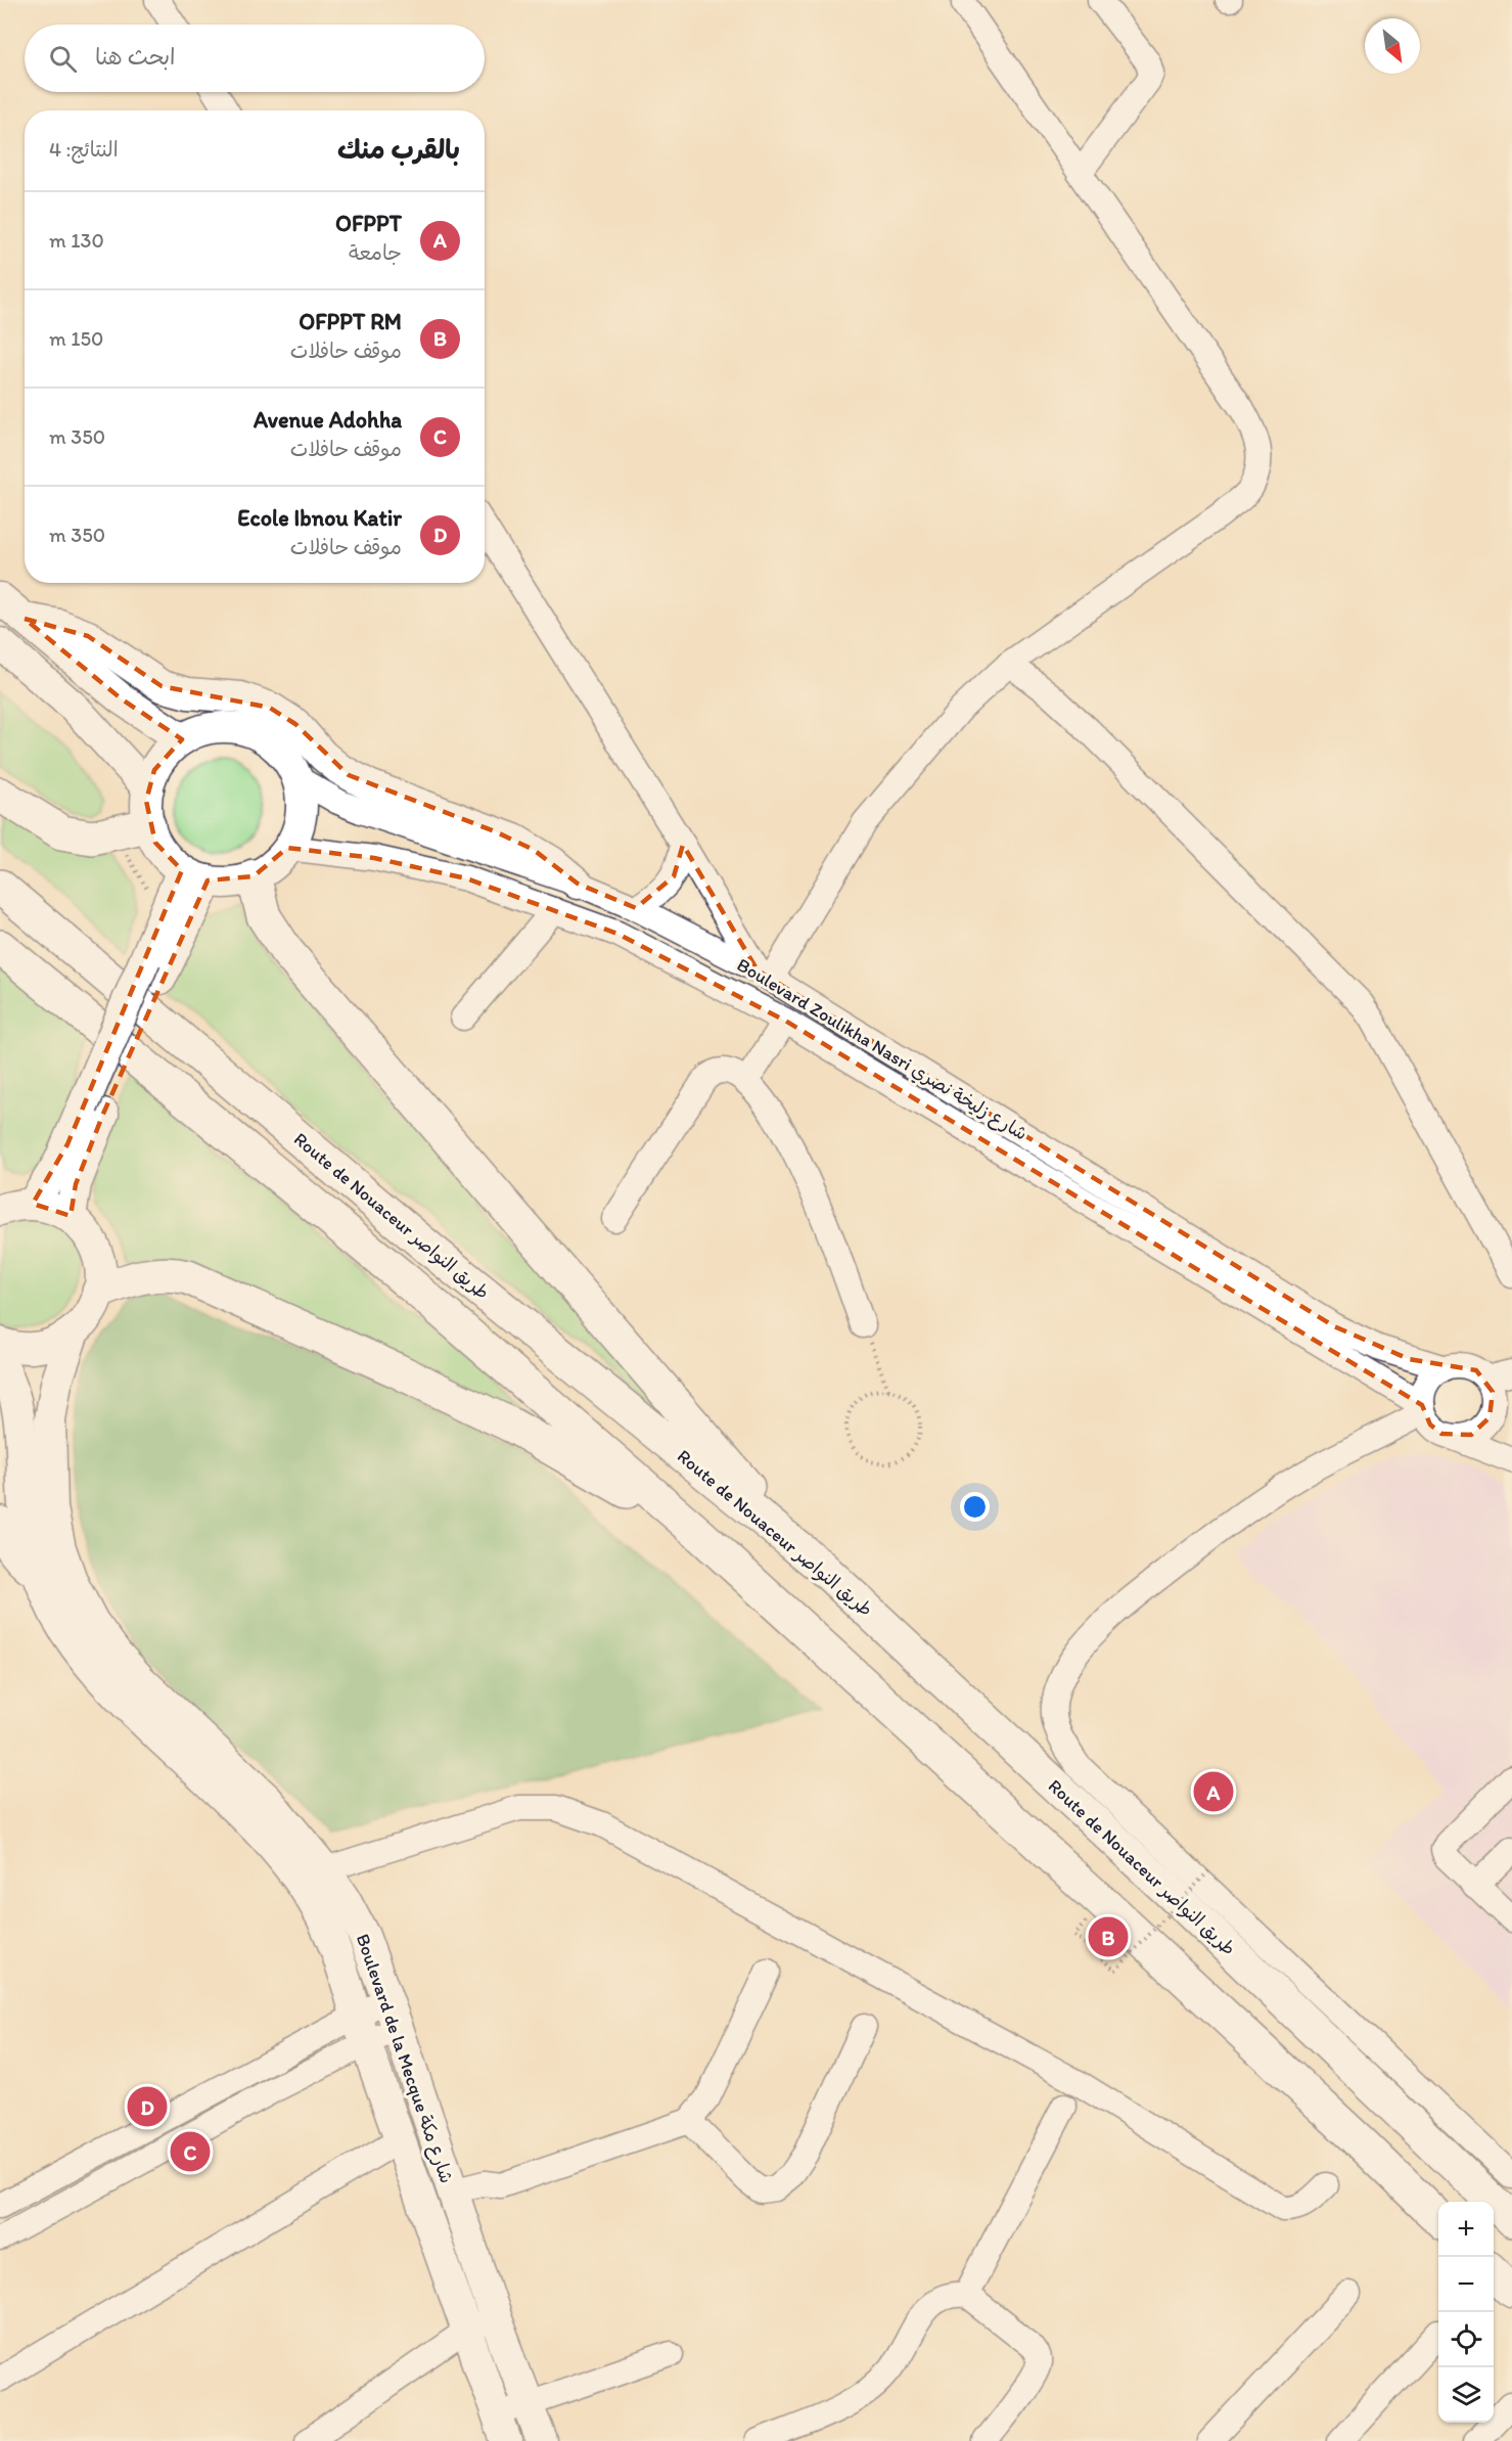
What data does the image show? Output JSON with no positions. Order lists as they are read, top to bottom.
{
  "streets": {
    "highway": ["Route de Nouaceur طريق النواصر"],
    "main road": ["Boulevard de la Mecque شارع مكة"],
    "street": ["Boulevard Zoulikha Nasri شارع زليخة نصري"]
  },
  "north": "bottom right",
  "page": {
    "search": "ابحث هنا",
    "heading": ["بالقرب منك", "النتائج: 4"],
    "list": [
      {
        "mark": "A",
        "name": "OFPPT",
        "note": "جامعة",
        "value": "130 m"
      },
      {
        "mark": "B",
        "name": "OFPPT RM",
        "note": "موقف حافلات",
        "value": "150 m"
      },
      {
        "mark": "C",
        "name": "Avenue Adohha",
        "note": "موقف حافلات",
        "value": "350 m"
      },
      {
        "mark": "D",
        "name": "Ecole Ibnou Katir",
        "note": "موقف حافلات",
        "value": "350 m"
      }
    ],
    "pins": [
      "A",
      "B",
      "D",
      "C"
    ],
    "map_buttons": ["+", "−"]
  }
}
